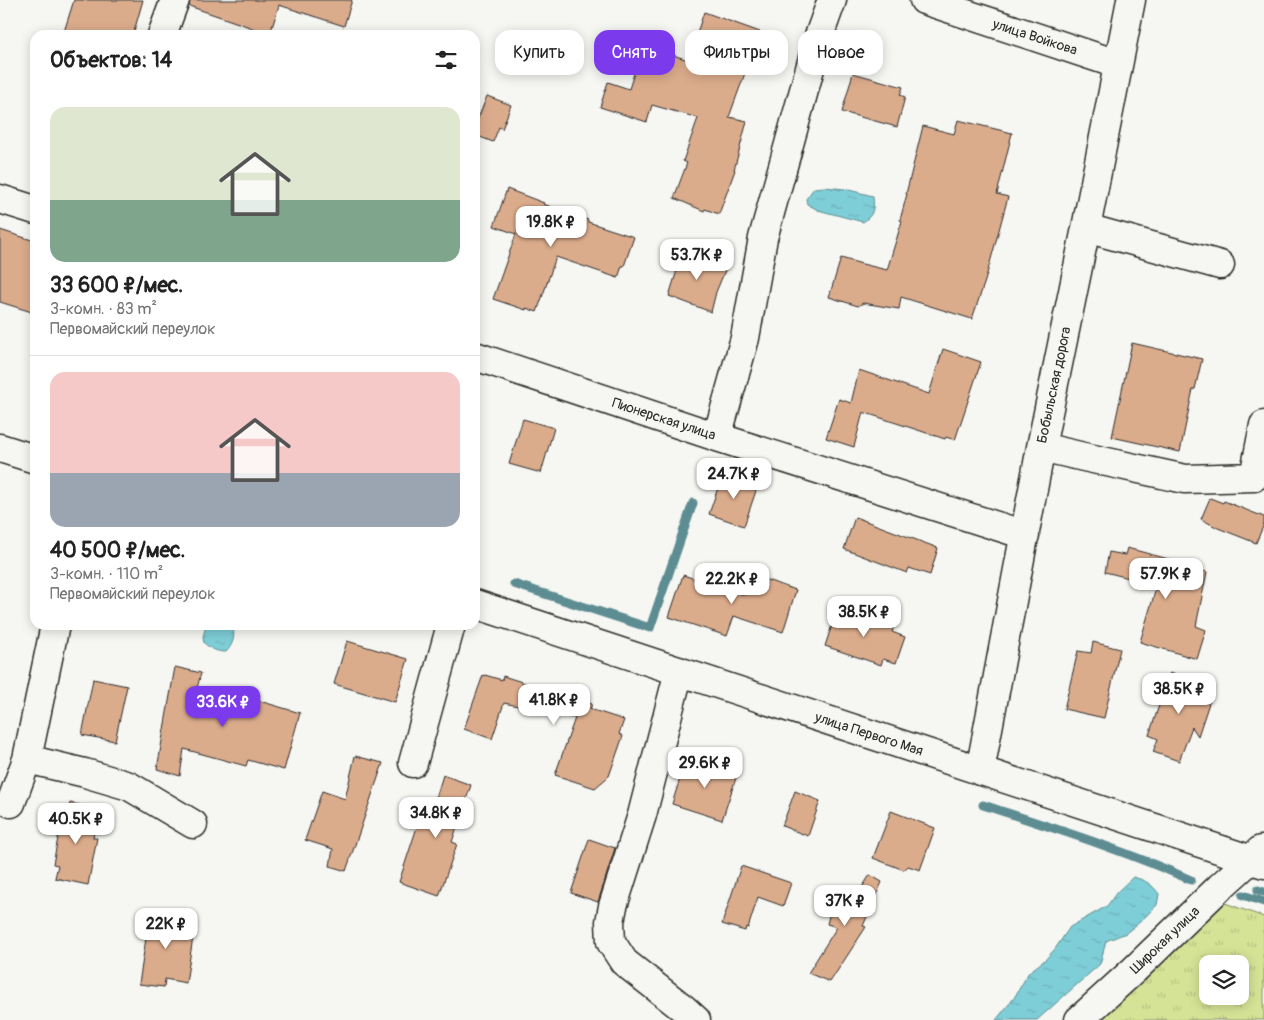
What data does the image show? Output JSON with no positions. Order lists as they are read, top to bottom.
{
  "streets": {
    "street": [
      "улица Войкова",
      "Бобыльская дорога",
      "Пионерская улица",
      "улица Первого Мая",
      "Широкая улица"
    ]
  },
  "crossings": [
    ["улица Войкова", "Бобыльская дорога"],
    ["Бобыльская дорога", "Пионерская улица"],
    ["Бобыльская дорога", "улица Первого Мая"],
    ["улица Первого Мая", "Широкая улица"]
  ],
  "page": {
    "chip": [
      "Купить",
      "Снять",
      "Фильтры",
      "Новое"
    ],
    "heading": "Объектов: 14",
    "list": [
      {
        "name": "33 600 ₽/мес.",
        "note": "3-комн. · 83 m² · Первомайский переулок"
      },
      {
        "name": "40 500 ₽/мес.",
        "note": "3-комн. · 110 m² · Первомайский переулок"
      }
    ],
    "price": [
      "19.8K ₽",
      "53.7K ₽",
      "24.7K ₽",
      "57.9K ₽",
      "22.2K ₽",
      "38.5K ₽",
      "38.5K ₽",
      "41.8K ₽",
      "33.6K ₽",
      "29.6K ₽",
      "34.8K ₽",
      "40.5K ₽",
      "37K ₽",
      "22K ₽"
    ]
  }
}
